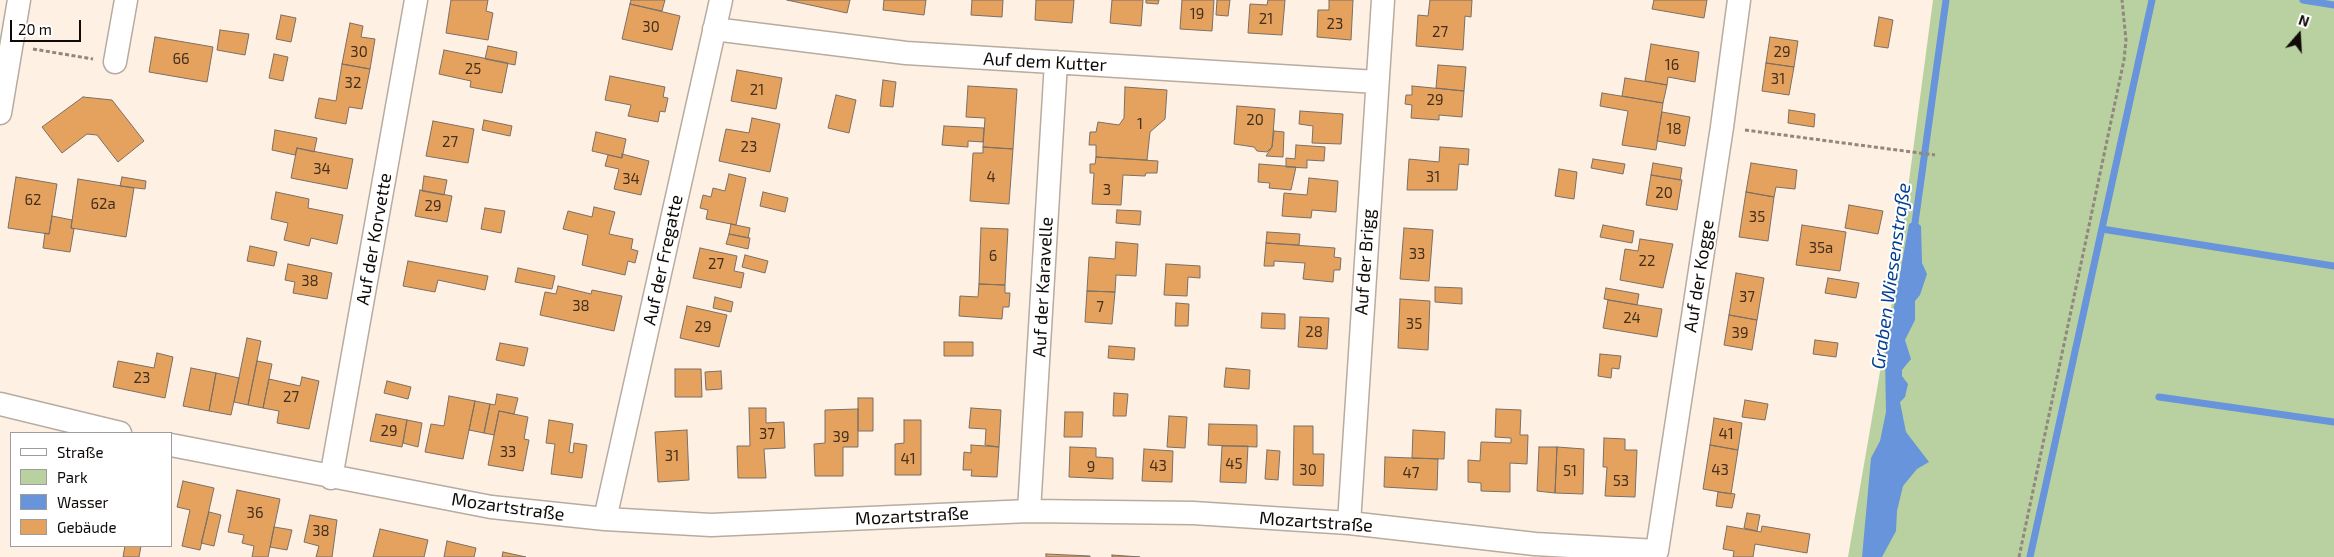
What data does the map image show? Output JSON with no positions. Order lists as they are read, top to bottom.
{
  "streets": {
    "street": [
      "Auf dem Kutter",
      "Auf der Korvette",
      "Auf der Fregatte",
      "Auf der Brigg",
      "Auf der Kogge",
      "Auf der Karavelle",
      "Mozartstraße"
    ]
  },
  "crossings": [
    ["Auf dem Kutter", "Auf der Fregatte"],
    ["Auf dem Kutter", "Auf der Brigg"],
    ["Auf dem Kutter", "Auf der Karavelle"],
    ["Auf der Korvette", "Mozartstraße"],
    ["Auf der Fregatte", "Mozartstraße"],
    ["Auf der Brigg", "Mozartstraße"],
    ["Auf der Kogge", "Mozartstraße"],
    ["Auf der Karavelle", "Mozartstraße"]
  ],
  "water": ["Graben Wiesenstraße"],
  "house_numbers": [
    "19",
    "21",
    "23",
    "30",
    "27",
    "30",
    "29",
    "66",
    "16",
    "25",
    "31",
    "32",
    "21",
    "29",
    "20",
    "1",
    "18",
    "27",
    "23",
    "34",
    "4",
    "31",
    "34",
    "3",
    "20",
    "62",
    "62a",
    "29",
    "35",
    "35a",
    "33",
    "6",
    "22",
    "27",
    "38",
    "37",
    "38",
    "7",
    "24",
    "35",
    "29",
    "28",
    "39",
    "23",
    "27",
    "29",
    "37",
    "41",
    "39",
    "33",
    "31",
    "41",
    "45",
    "43",
    "9",
    "30",
    "43",
    "51",
    "47",
    "53",
    "36",
    "38"
  ],
  "legend": [
    "Straße",
    "Park",
    "Wasser",
    "Gebäude"
  ],
  "scale_bar": "20 m",
  "north": "top"
}
